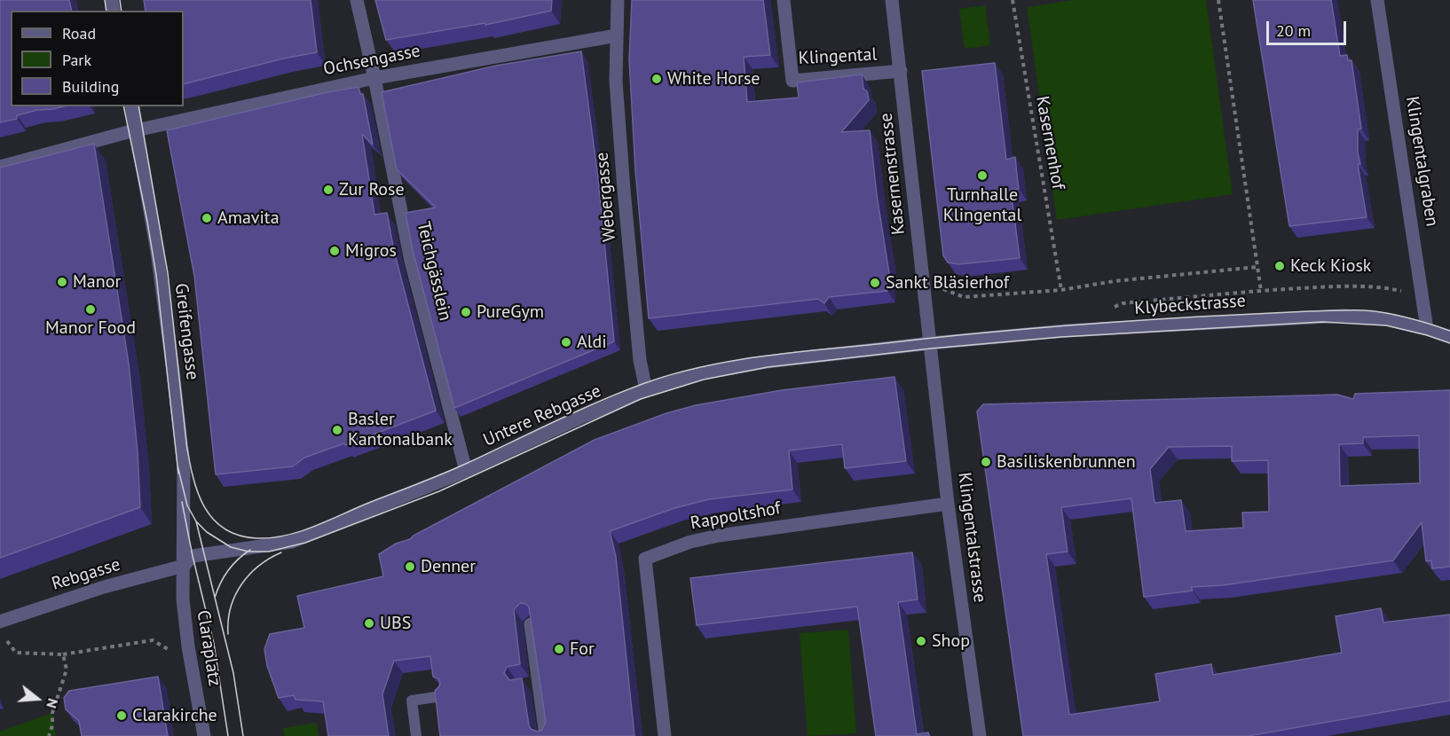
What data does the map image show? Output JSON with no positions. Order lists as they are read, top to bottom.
{
  "streets": {
    "street": [
      "Klingental",
      "Ochsengasse",
      "Klingentalgraben",
      "Kasernenstrasse",
      "Webergasse",
      "Teichgässlein",
      "Klybeckstrasse",
      "Greifengasse",
      "Untere Rebgasse",
      "Rappoltshof",
      "Klingentalstrasse",
      "Rebgasse",
      "Claraplatz"
    ],
    "path": ["Kasernenhof"]
  },
  "crossings": [
    ["Klingental", "Kasernenstrasse"],
    ["Ochsengasse", "Webergasse"],
    ["Ochsengasse", "Teichgässlein"],
    ["Ochsengasse", "Greifengasse"],
    ["Klingentalgraben", "Klybeckstrasse"],
    ["Kasernenstrasse", "Klybeckstrasse"],
    ["Kasernenstrasse", "Untere Rebgasse"],
    ["Kasernenstrasse", "Klingentalstrasse"],
    ["Webergasse", "Untere Rebgasse"],
    ["Teichgässlein", "Untere Rebgasse"],
    ["Klybeckstrasse", "Untere Rebgasse"],
    ["Klybeckstrasse", "Klingentalstrasse"],
    ["Greifengasse", "Untere Rebgasse"],
    ["Greifengasse", "Rebgasse"],
    ["Greifengasse", "Claraplatz"],
    ["Untere Rebgasse", "Klingentalstrasse"],
    ["Untere Rebgasse", "Rebgasse"],
    ["Untere Rebgasse", "Claraplatz"],
    ["Rappoltshof", "Klingentalstrasse"],
    ["Rebgasse", "Claraplatz"]
  ],
  "places": [
    "White Horse",
    "Turnhalle Klingental",
    "Zur Rose",
    "Amavita",
    "Migros",
    "Keck Kiosk",
    "Manor",
    "Sankt Bläsierhof",
    "Manor Food",
    "PureGym",
    "Aldi",
    "Basler Kantonalbank",
    "Basiliskenbrunnen",
    "Denner",
    "UBS",
    "Shop",
    "For",
    "Clarakirche"
  ],
  "legend": ["Road", "Park", "Building"],
  "scale_bar": "20 m",
  "north": "right"
}
